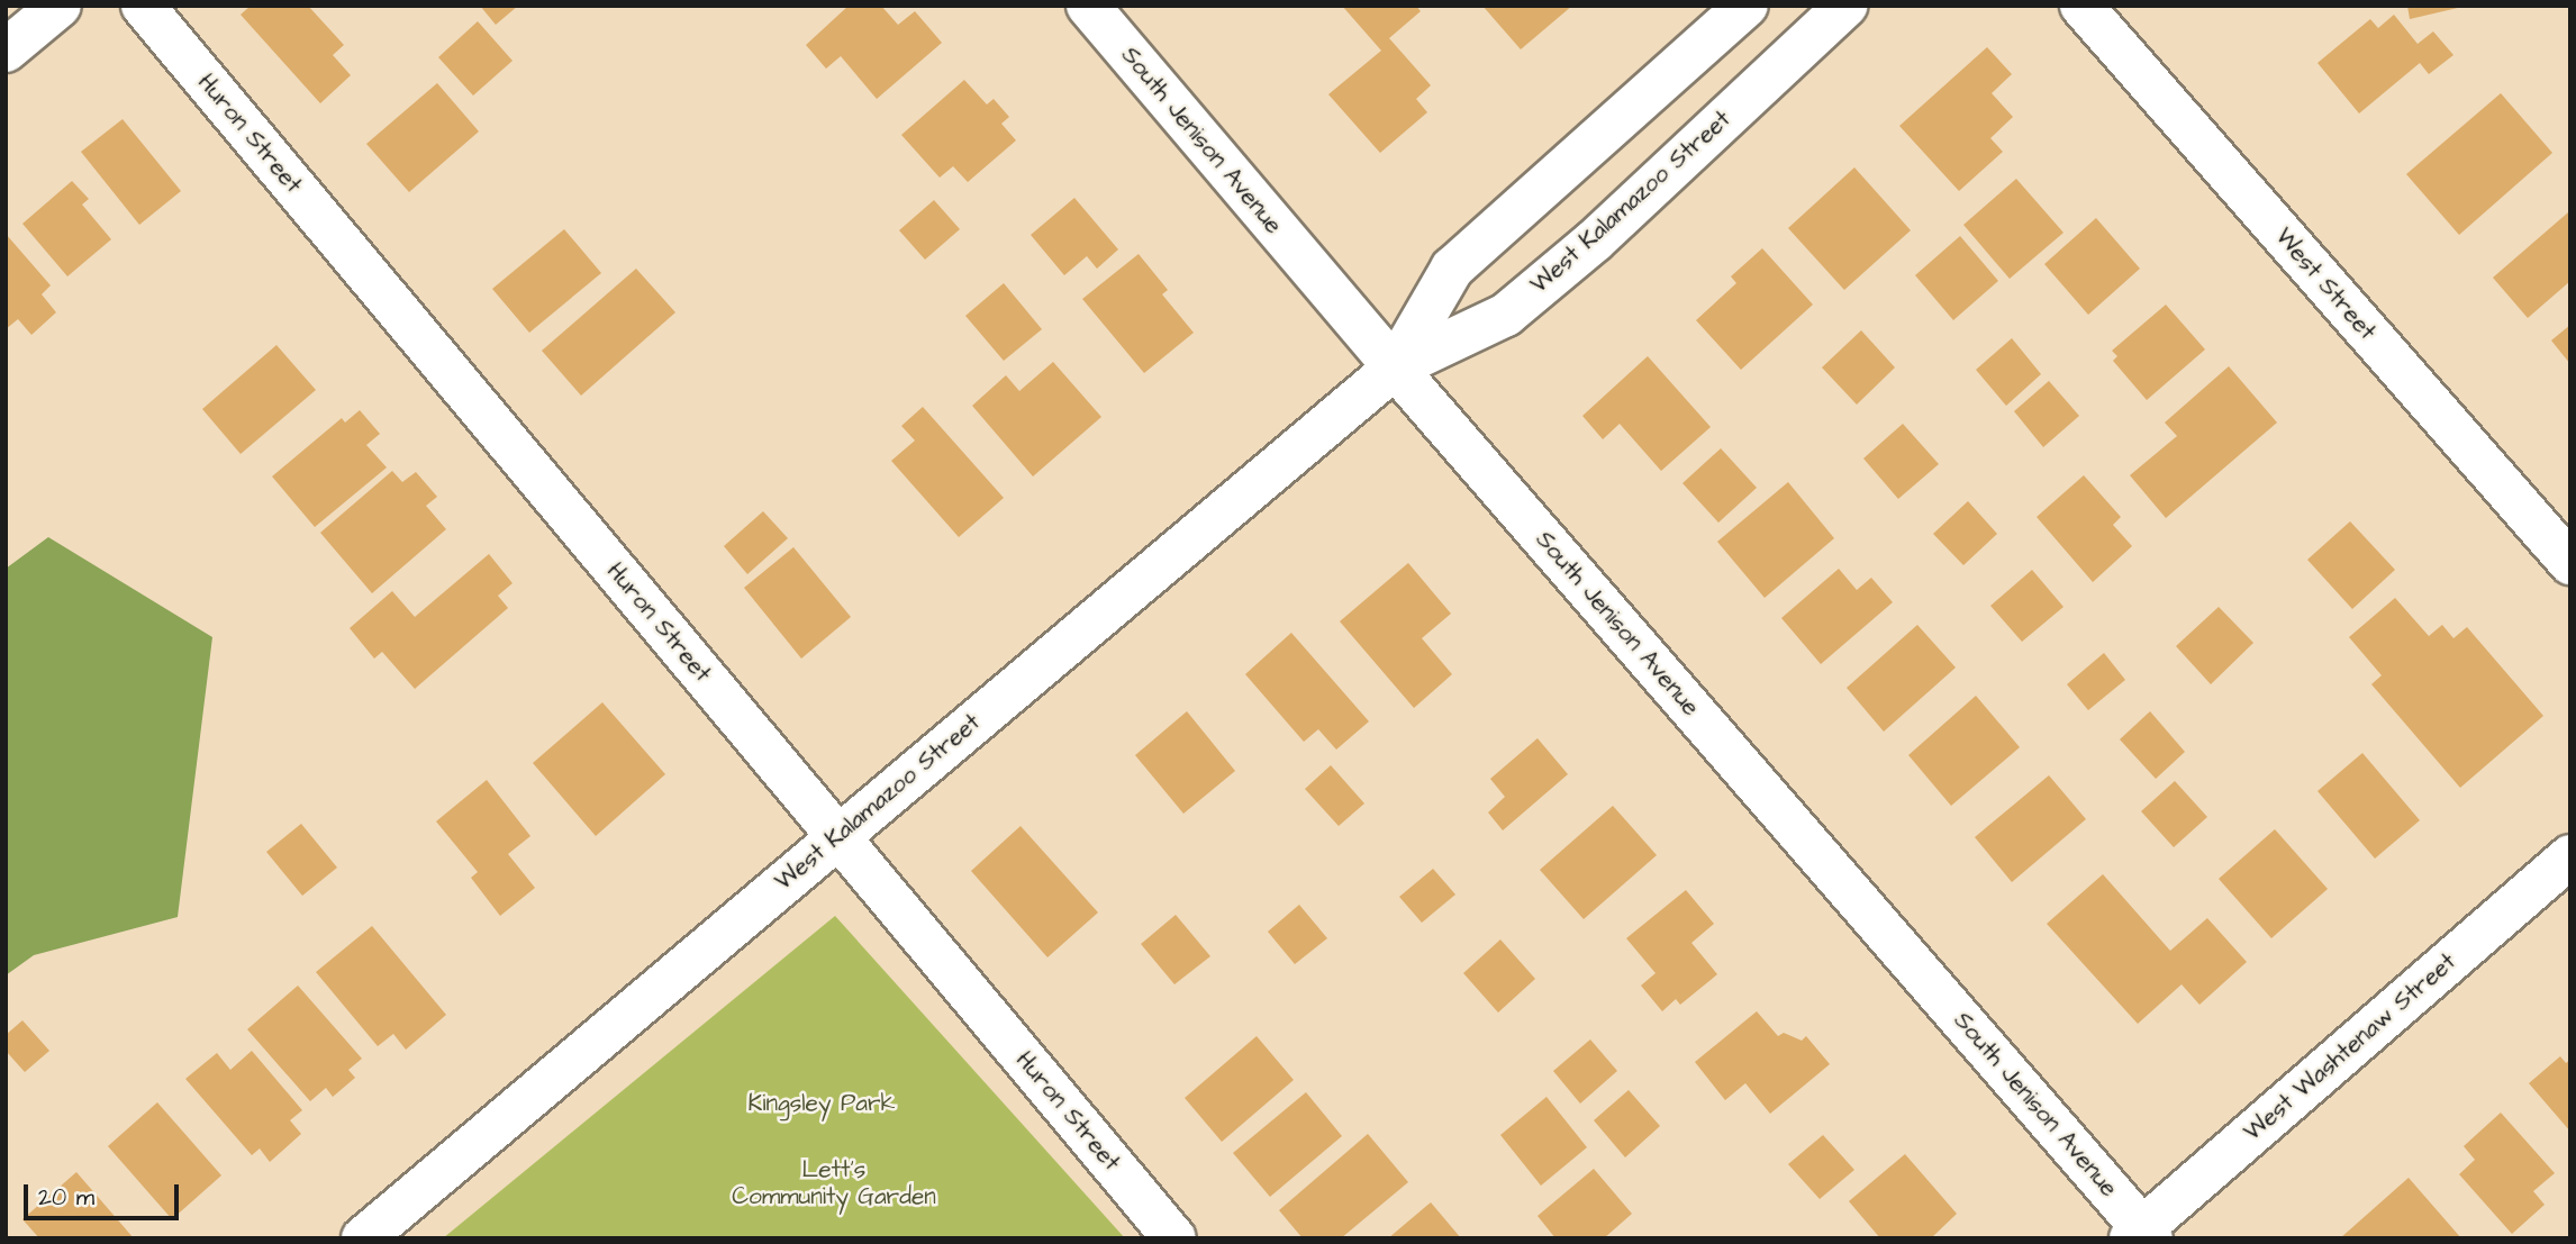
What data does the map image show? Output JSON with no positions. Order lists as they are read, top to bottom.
{
  "streets": {
    "street": [
      "Huron Street",
      "South Jenison Avenue",
      "West Kalamazoo Street",
      "West Street",
      "West Washtenaw Street"
    ]
  },
  "crossings": [
    ["Huron Street", "West Kalamazoo Street"],
    ["South Jenison Avenue", "West Kalamazoo Street"],
    ["South Jenison Avenue", "West Washtenaw Street"]
  ],
  "parks": ["Kingsley Park", "Lett's Community Garden"],
  "scale_bar": "20 m"
}
